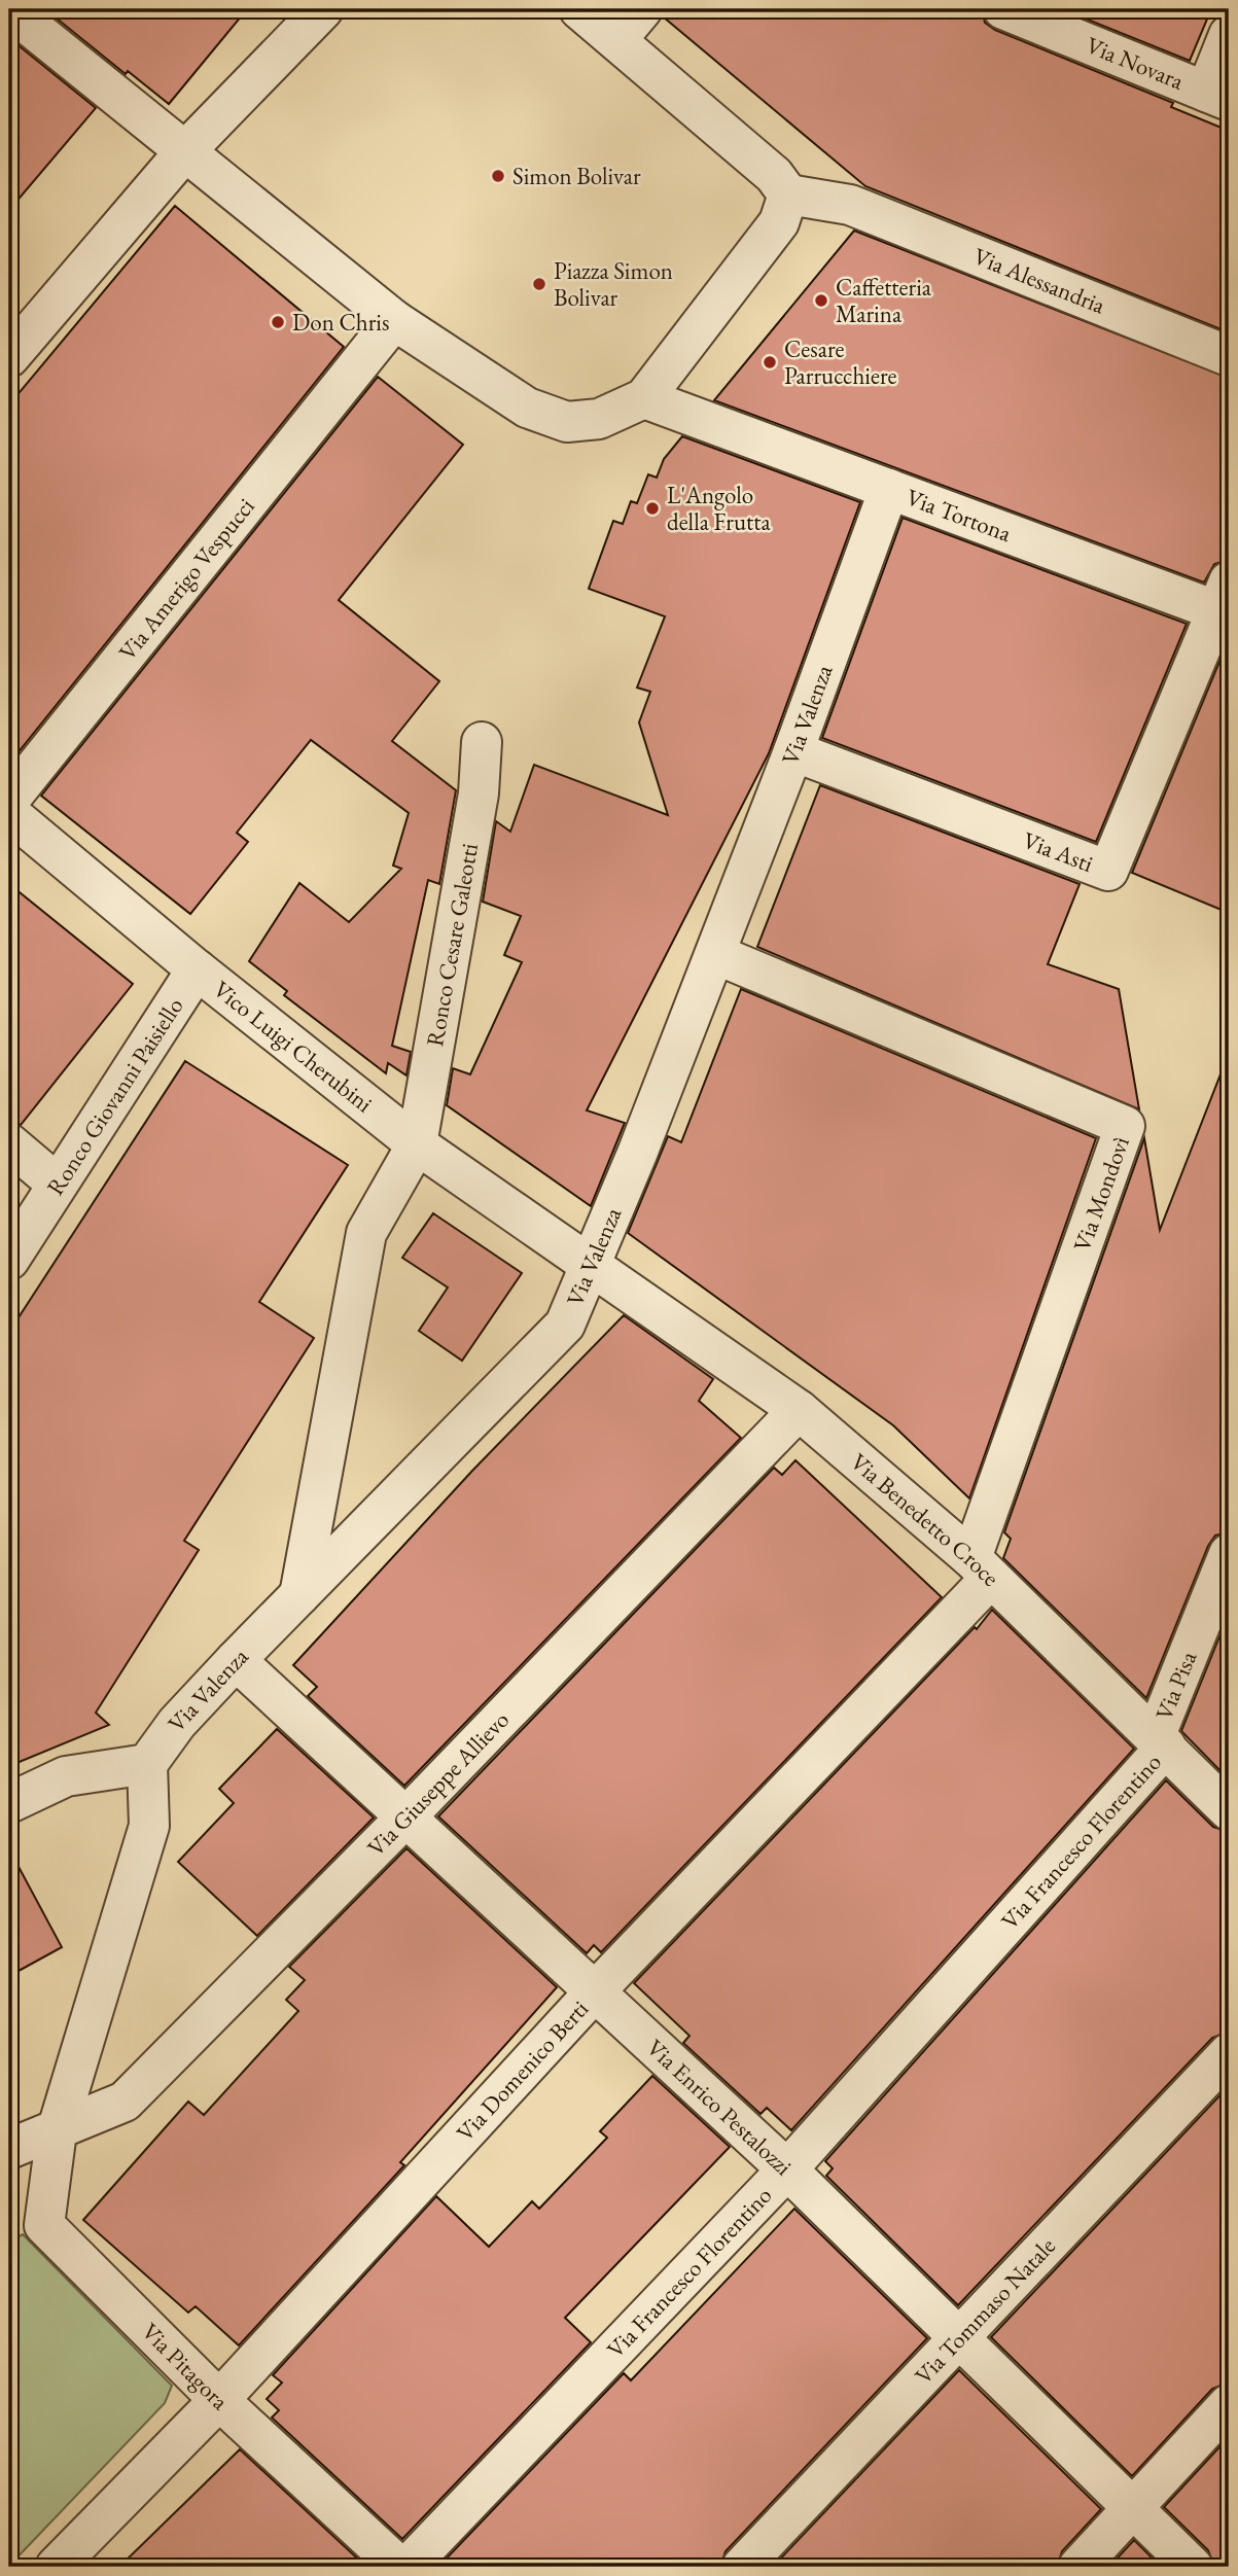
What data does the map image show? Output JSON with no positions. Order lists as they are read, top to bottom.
{
  "streets": {
    "street": [
      "Via Novara",
      "Via Alessandria",
      "Via Tortona",
      "Via Amerigo Vespucci",
      "Via Valenza",
      "Via Asti",
      "Ronco Cesare Galeotti",
      "Vico Luigi Cherubini",
      "Ronco Giovanni Paisiello",
      "Via Mondovì",
      "Via Benedetto Croce",
      "Via Pisa",
      "Via Giuseppe Allievo",
      "Via Francesco Florentino",
      "Via Domenico Berti",
      "Via Enrico Pestalozzi",
      "Via Tommaso Natale",
      "Via Pitagora"
    ]
  },
  "crossings": [
    ["Via Tortona", "Via Valenza"],
    ["Via Tortona", "Via Asti"],
    ["Via Valenza", "Via Asti"],
    ["Via Valenza", "Ronco Cesare Galeotti"],
    ["Via Valenza", "Vico Luigi Cherubini"],
    ["Via Valenza", "Via Mondovì"],
    ["Via Valenza", "Via Benedetto Croce"],
    ["Via Valenza", "Via Enrico Pestalozzi"],
    ["Ronco Cesare Galeotti", "Vico Luigi Cherubini"],
    ["Vico Luigi Cherubini", "Ronco Giovanni Paisiello"],
    ["Vico Luigi Cherubini", "Via Benedetto Croce"],
    ["Via Mondovì", "Via Benedetto Croce"],
    ["Via Mondovì", "Via Domenico Berti"],
    ["Via Benedetto Croce", "Via Pisa"],
    ["Via Benedetto Croce", "Via Giuseppe Allievo"],
    ["Via Benedetto Croce", "Via Francesco Florentino"],
    ["Via Benedetto Croce", "Via Domenico Berti"],
    ["Via Pisa", "Via Francesco Florentino"],
    ["Via Giuseppe Allievo", "Via Enrico Pestalozzi"],
    ["Via Giuseppe Allievo", "Via Pitagora"],
    ["Via Francesco Florentino", "Via Enrico Pestalozzi"],
    ["Via Domenico Berti", "Via Enrico Pestalozzi"],
    ["Via Domenico Berti", "Via Pitagora"],
    ["Via Enrico Pestalozzi", "Via Tommaso Natale"]
  ],
  "places": [
    "Simon Bolivar",
    "Piazza Simon Bolivar",
    "Caffetteria Marina",
    "Don Chris",
    "Cesare Parrucchiere",
    "L'Angolo della Frutta"
  ]
}
